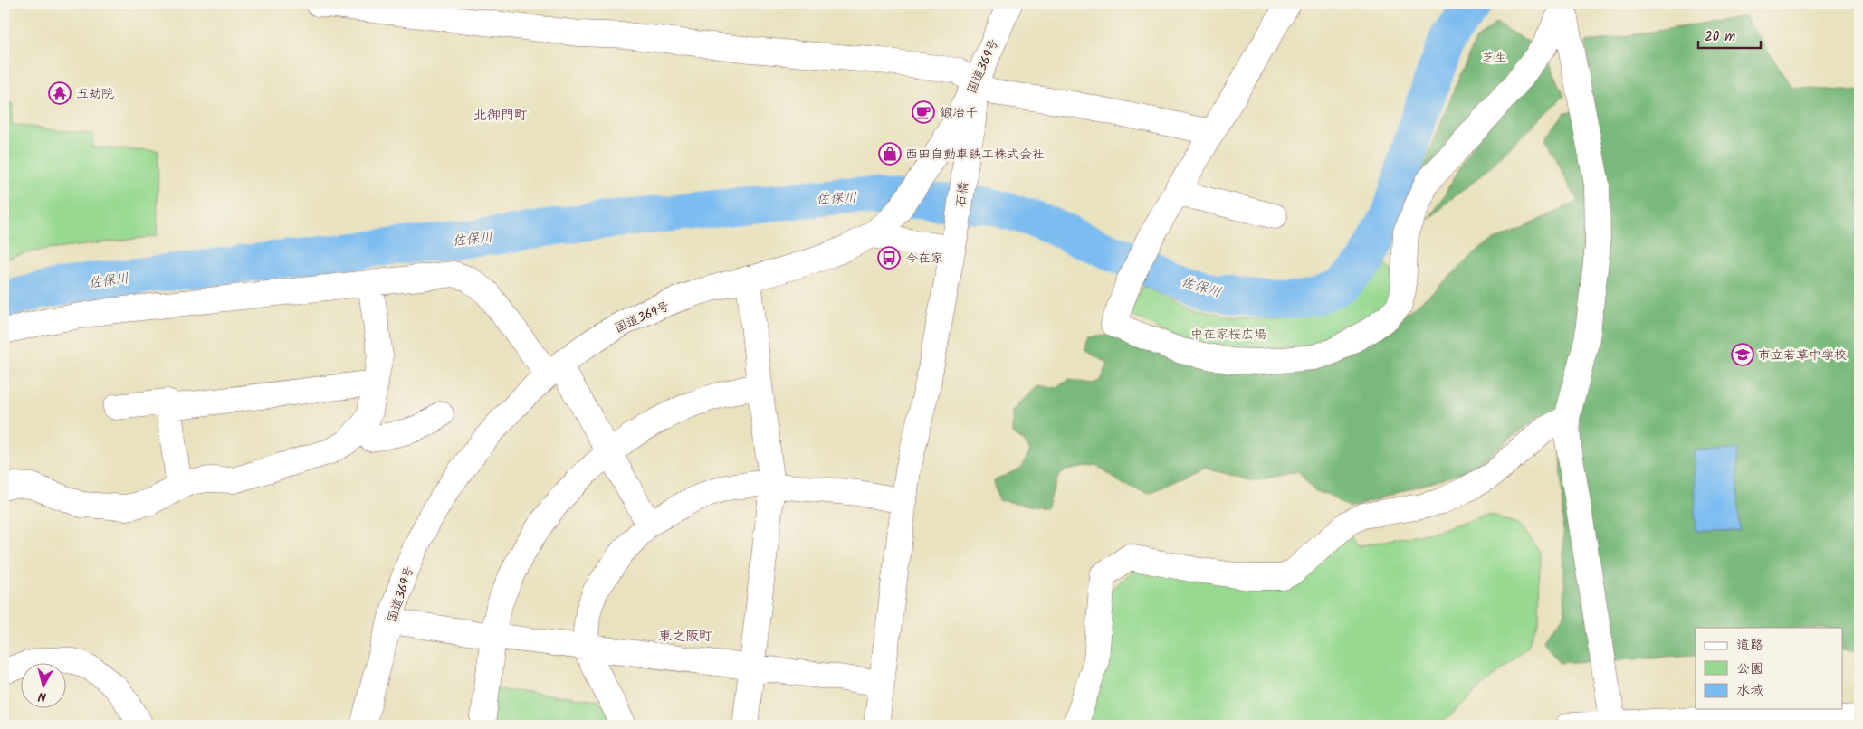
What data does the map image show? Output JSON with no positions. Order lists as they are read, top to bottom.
{
  "streets": {
    "main road": ["国道369号", "石橋"]
  },
  "crossings": [
    ["国道369号", "石橋"]
  ],
  "districts": ["北御門町", "東之阪町"],
  "water": ["佐保川"],
  "parks": ["芝生", "中在家桜広場"],
  "places": {
    "temple": ["五劫院"],
    "cafe": ["鍛冶千"],
    "shop": ["西田自動車鉄工株式会社"],
    "bus stop": ["今在家"],
    "school or university": ["市立若草中学校"]
  },
  "legend": ["道路", "公園", "水域"],
  "scale_bar": "20 m",
  "north": "bottom"
}
